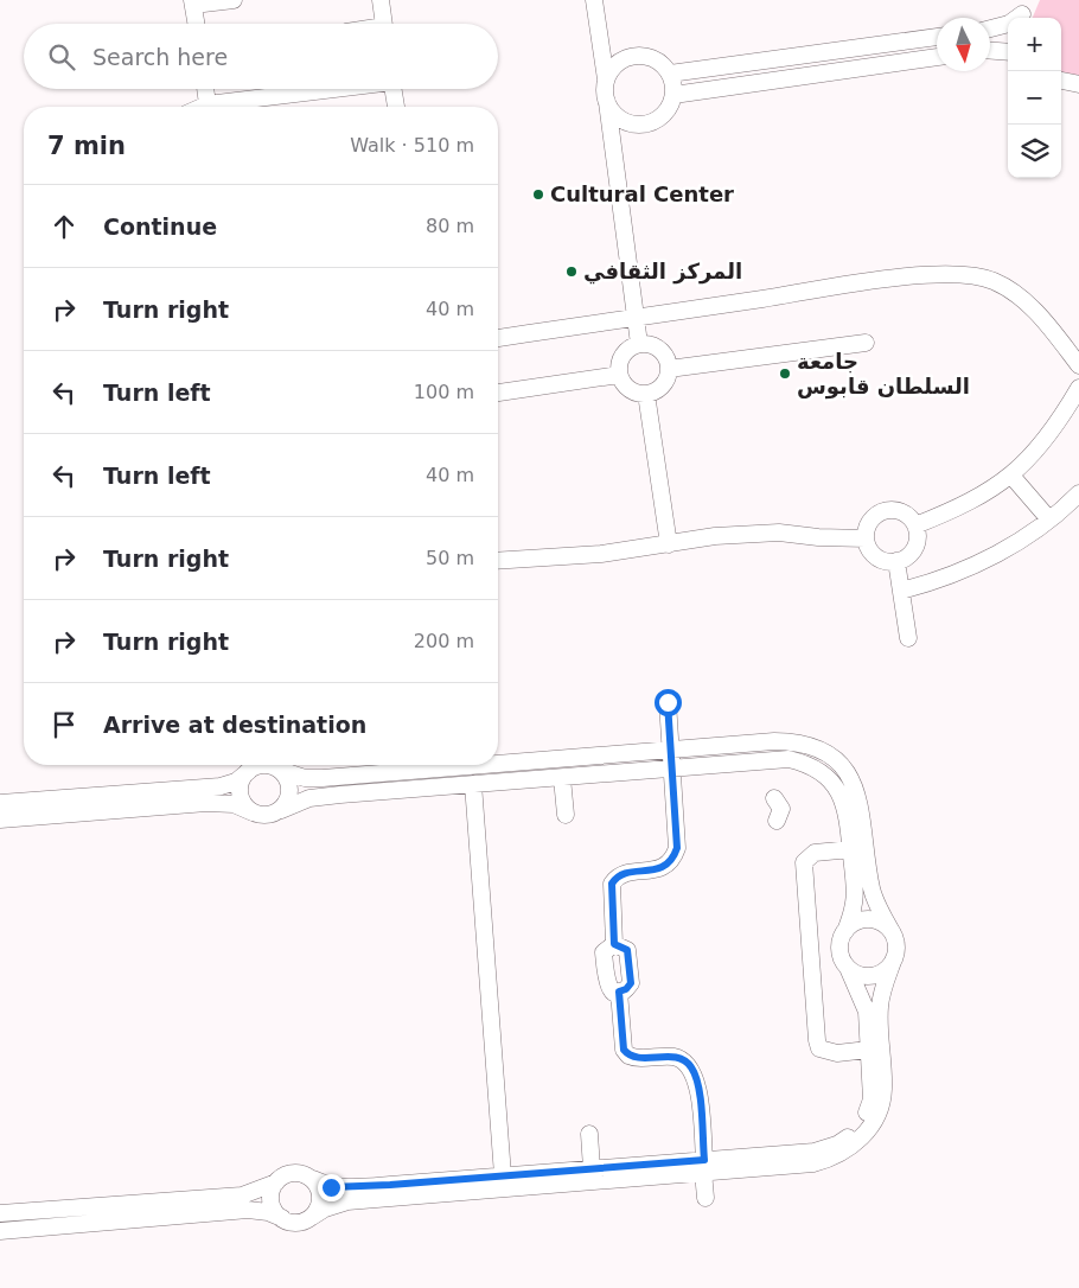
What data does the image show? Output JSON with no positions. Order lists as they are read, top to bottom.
{
  "places": ["Cultural Center", "المركز الثقافي", "جامعة السلطان قابوس"],
  "north": "bottom",
  "page": {
    "map_buttons": ["+", "−"],
    "search": "Search here",
    "heading": ["7 min", "Walk · 510 m"],
    "list": [
      ["Continue", "80 m"],
      ["Turn right", "40 m"],
      ["Turn left", "100 m"],
      ["Turn left", "40 m"],
      ["Turn right", "50 m"],
      ["Turn right", "200 m"],
      "Arrive at destination"
    ]
  }
}
